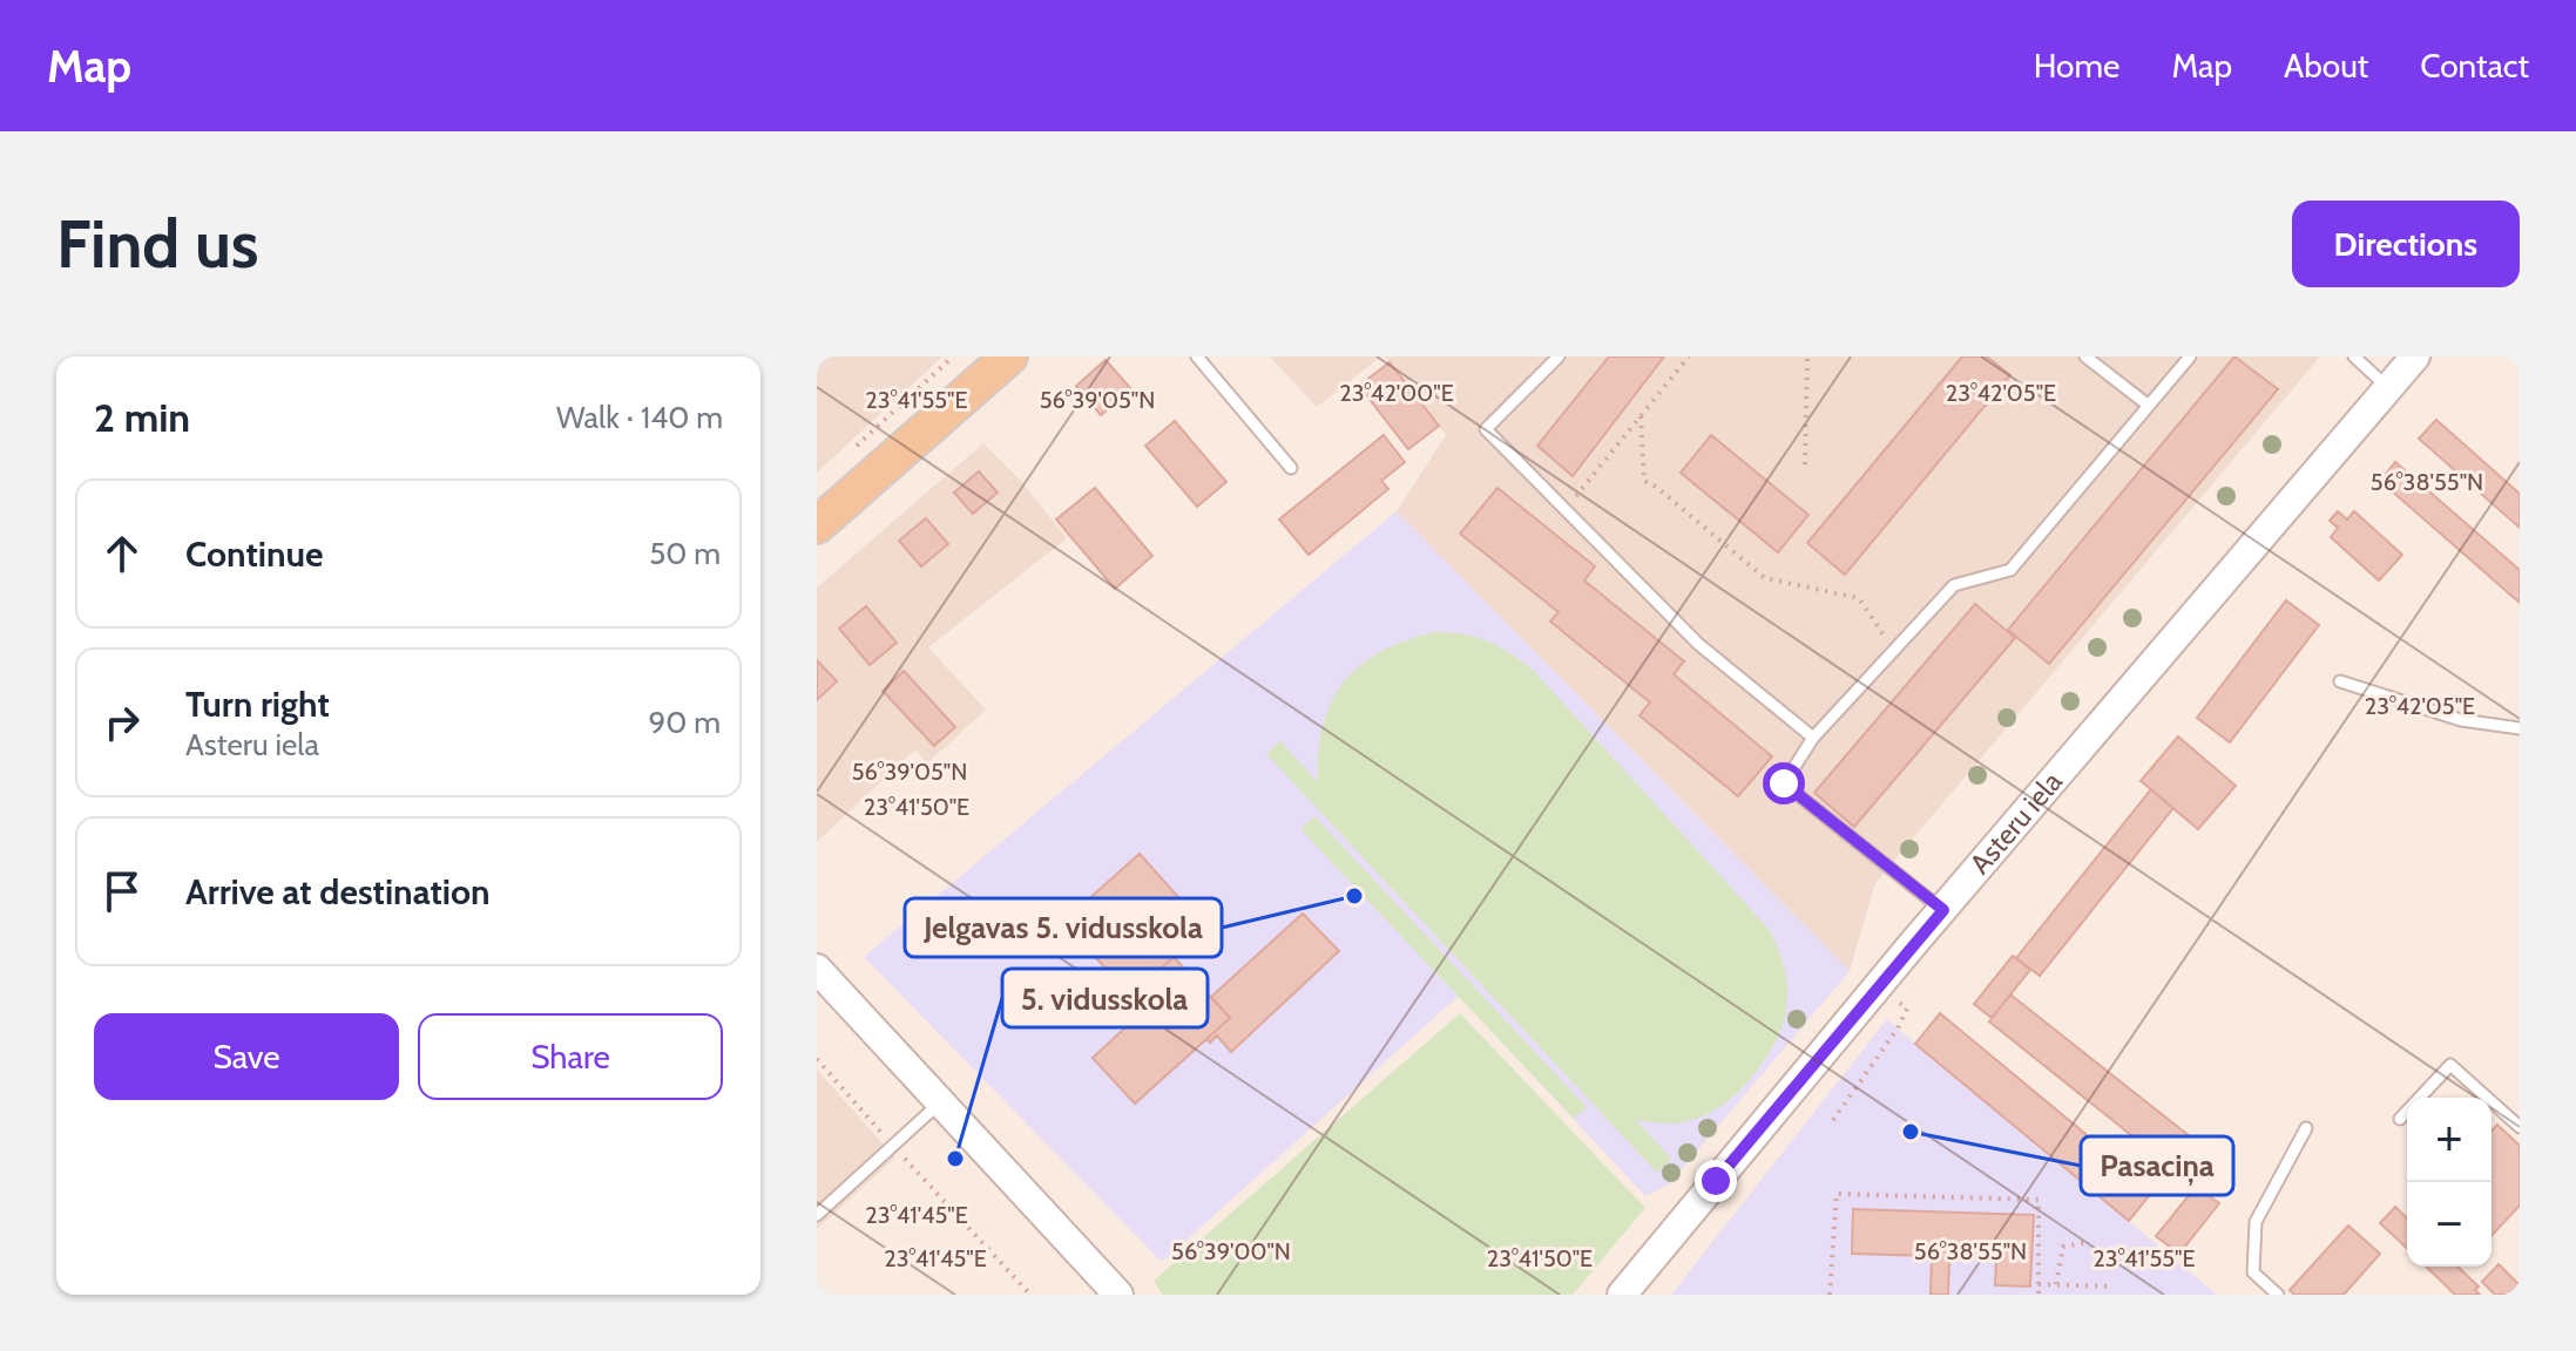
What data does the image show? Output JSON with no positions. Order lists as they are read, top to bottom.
{
  "streets": {
    "street": ["Asteru iela"]
  },
  "places": ["Jelgavas 5. vidusskola", "Pasaciņa", "5. vidusskola"],
  "page": {
    "header": "Map",
    "nav": [
      "Home",
      "Map",
      "About",
      "Contact"
    ],
    "buttons": [
      "Directions",
      ["Save", "Share"]
    ],
    "title": "Find us",
    "heading": ["2 min", "Walk · 140 m"],
    "list": [
      ["Continue", "50 m"],
      ["Turn right", "Asteru iela", "90 m"],
      "Arrive at destination"
    ],
    "map_buttons": ["+", "−"]
  },
  "coordinates": [
    "23°42'05\"E",
    "23°42'00\"E",
    "56°39'05\"N",
    "23°41'55\"E",
    "56°38'55\"N",
    "23°41'50\"E",
    "23°41'45\"E",
    "56°39'00\"N"
  ]
}
